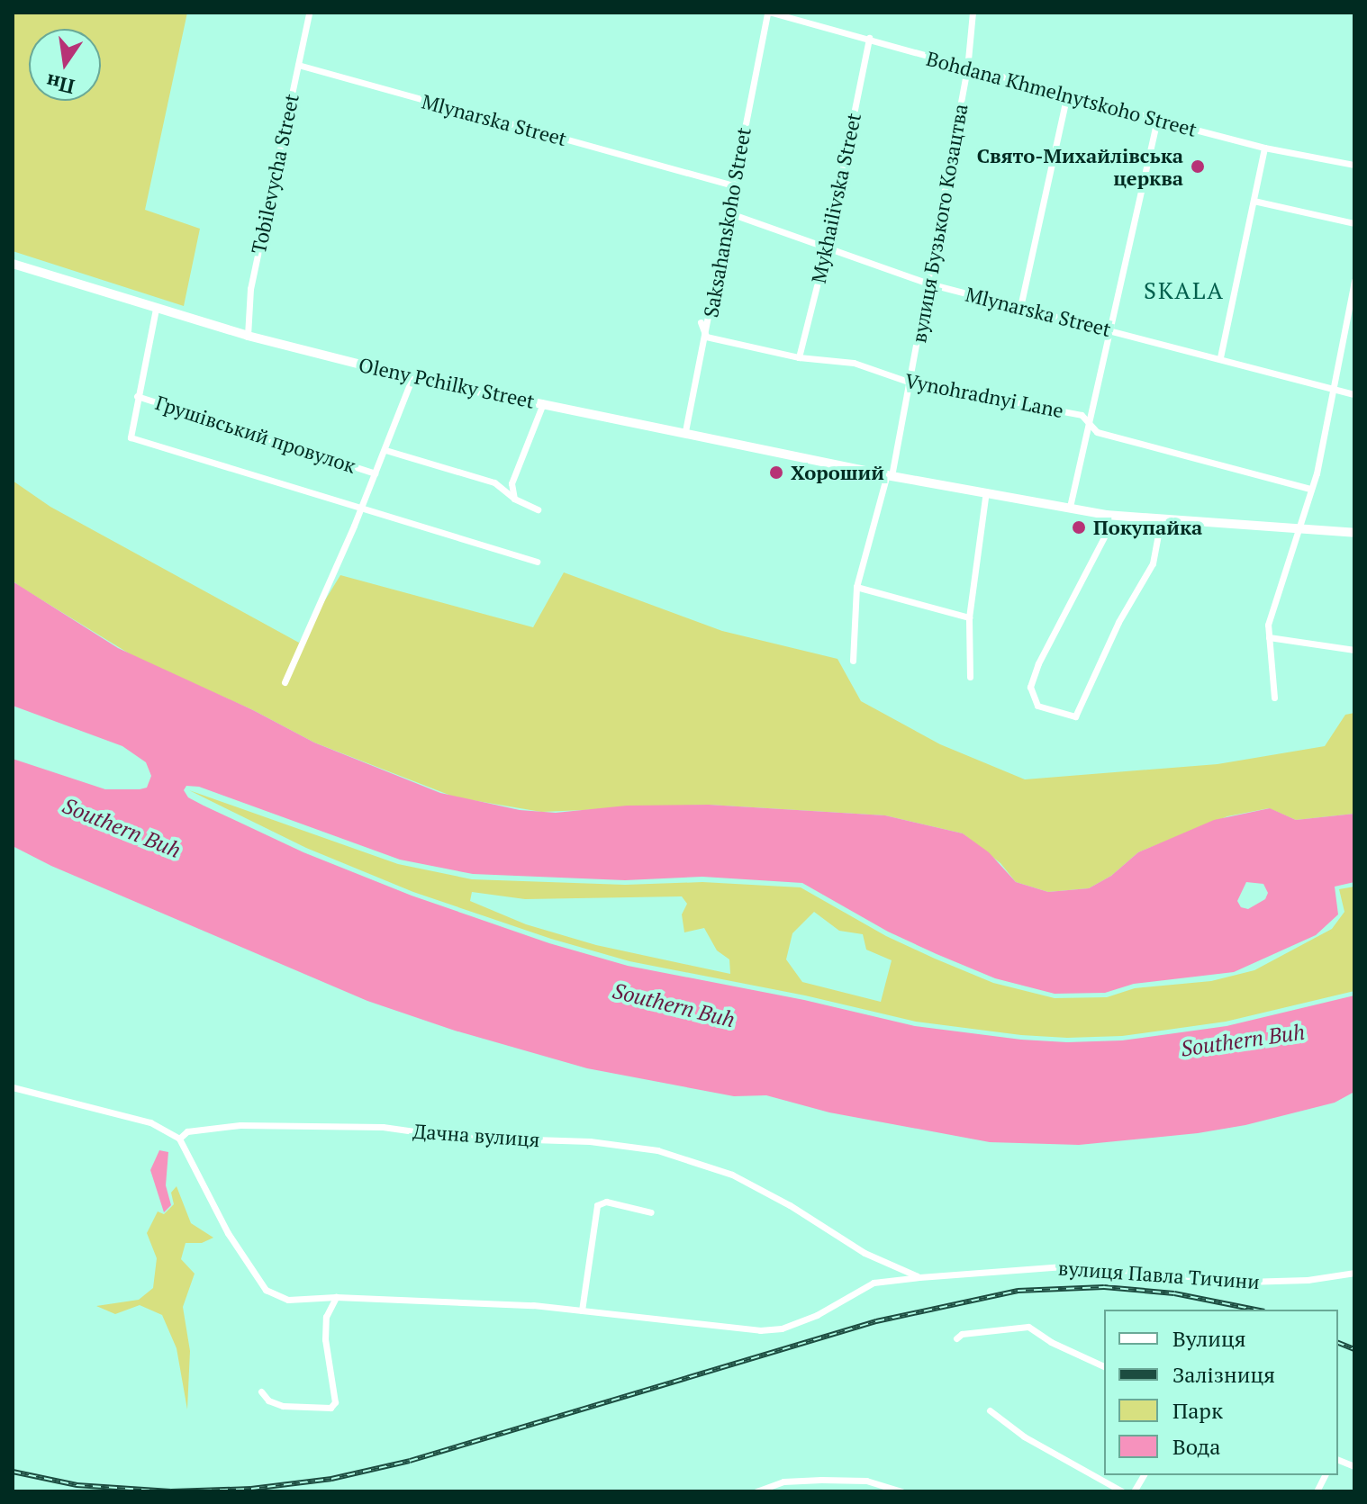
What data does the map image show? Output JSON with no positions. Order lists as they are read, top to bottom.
{
  "streets": {
    "street": [
      "Bohdana Khmelnytskoho Street",
      "Mlynarska Street",
      "Tobilevycha Street",
      "Mykhailivska Street",
      "Saksahanskoho Street",
      "вулиця Бузького Козацтва",
      "Oleny Pchilky Street",
      "Vynohradnyi Lane",
      "Грушівський провулок",
      "Дачна вулиця",
      "вулиця Павла Тичини"
    ]
  },
  "crossings": [
    ["Bohdana Khmelnytskoho Street", "Mykhailivska Street"],
    ["Bohdana Khmelnytskoho Street", "Saksahanskoho Street"],
    ["Bohdana Khmelnytskoho Street", "вулиця Бузького Козацтва"],
    ["Mlynarska Street", "Tobilevycha Street"],
    ["Mlynarska Street", "Mykhailivska Street"],
    ["Mlynarska Street", "Saksahanskoho Street"],
    ["Mlynarska Street", "вулиця Бузького Козацтва"],
    ["Tobilevycha Street", "Oleny Pchilky Street"],
    ["Mykhailivska Street", "Vynohradnyi Lane"],
    ["Saksahanskoho Street", "Oleny Pchilky Street"],
    ["Saksahanskoho Street", "Vynohradnyi Lane"],
    ["вулиця Бузького Козацтва", "Oleny Pchilky Street"],
    ["вулиця Бузького Козацтва", "Vynohradnyi Lane"],
    ["Дачна вулиця", "вулиця Павла Тичини"]
  ],
  "districts": ["SKALA"],
  "water": ["Southern Buh"],
  "places": ["Свято-Михайлівська церква", "Хороший", "Покупайка"],
  "legend": [
    "Вулиця",
    "Залізниця",
    "Парк",
    "Вода"
  ],
  "north": "bottom"
}
